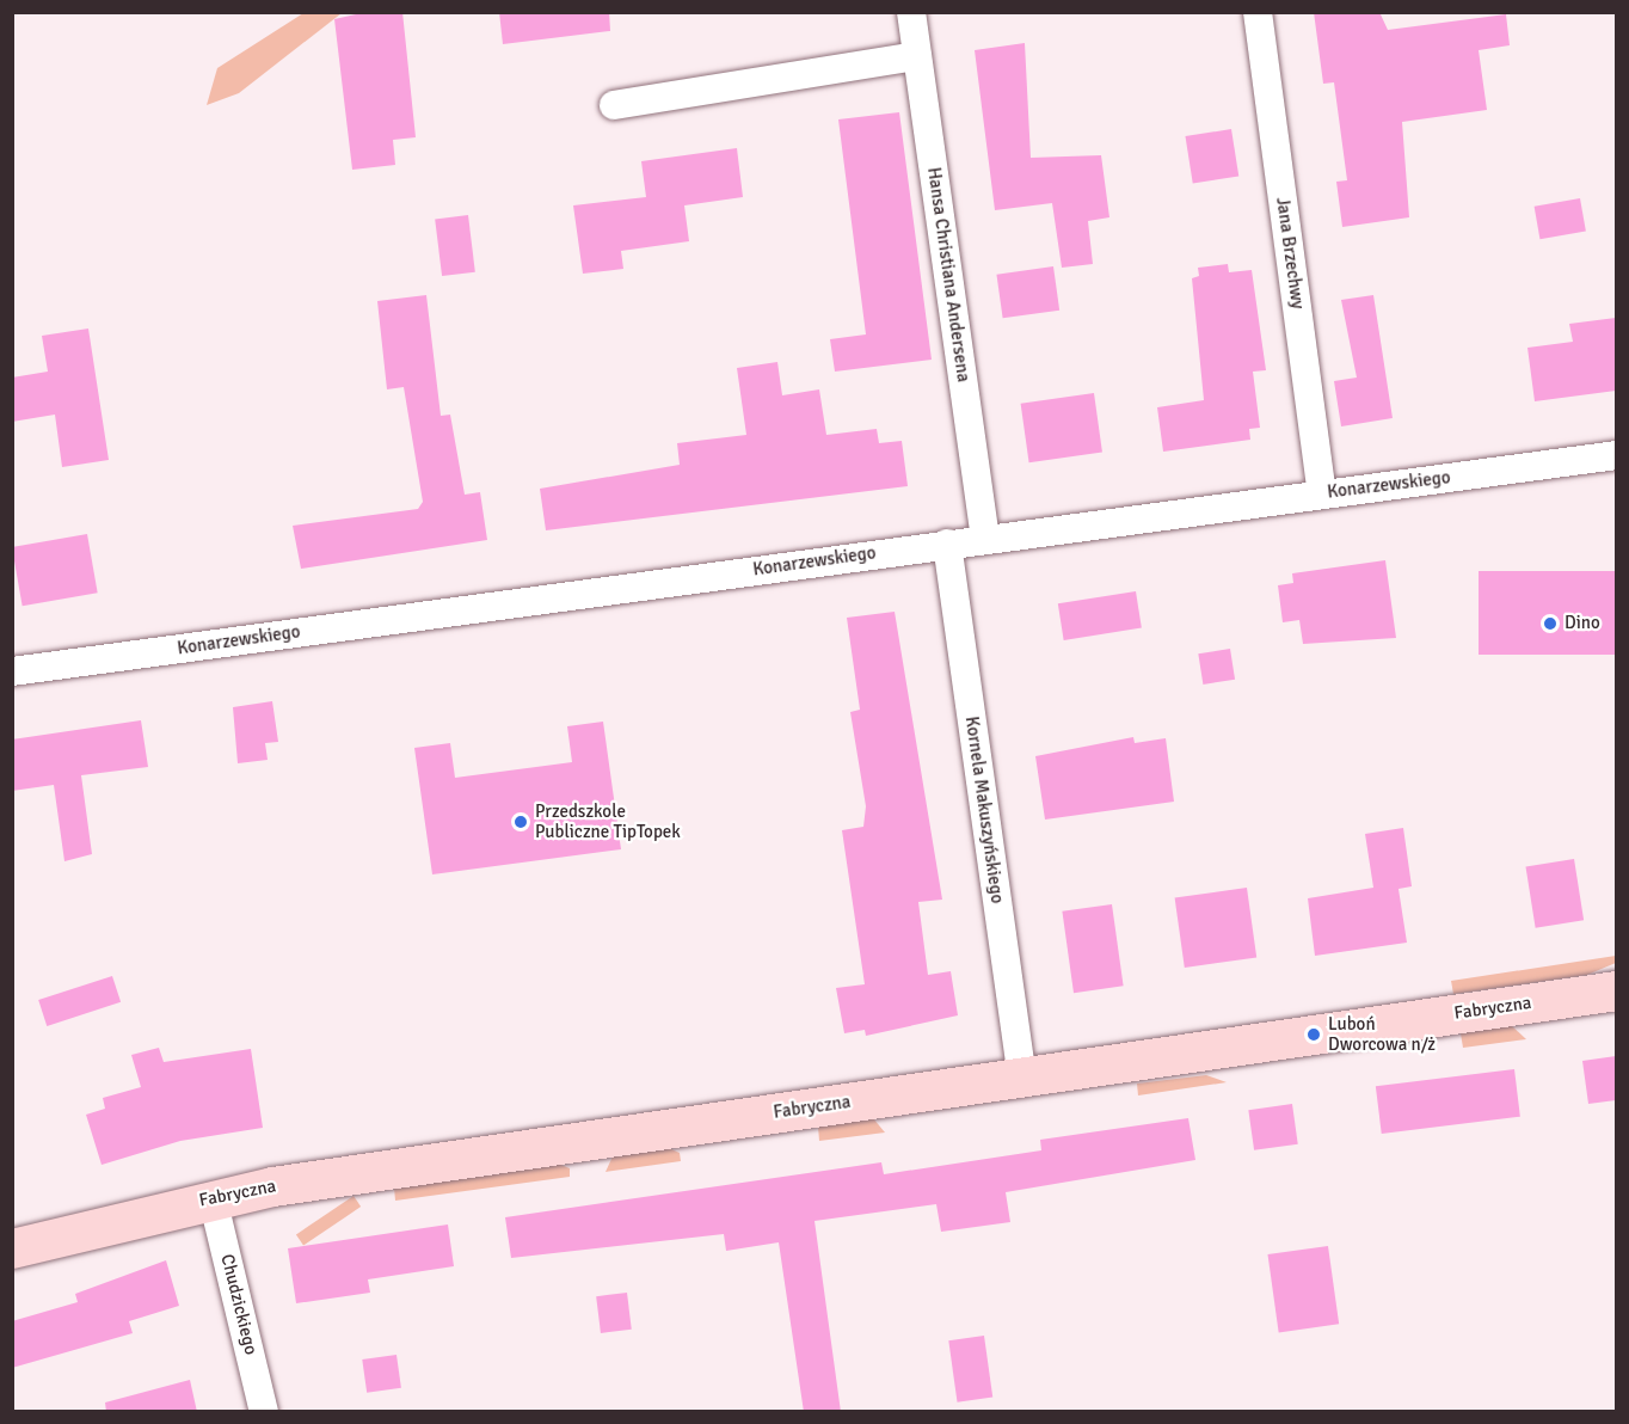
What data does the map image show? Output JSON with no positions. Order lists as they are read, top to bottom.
{
  "streets": {
    "street": [
      "Jana Brzechwy",
      "Hansa Christiana Andersena",
      "Konarzewskiego",
      "Kornela Makuszyńskiego",
      "Fabryczna",
      "Chudzickiego"
    ]
  },
  "crossings": [
    ["Jana Brzechwy", "Konarzewskiego"],
    ["Hansa Christiana Andersena", "Konarzewskiego"],
    ["Konarzewskiego", "Kornela Makuszyńskiego"],
    ["Kornela Makuszyńskiego", "Fabryczna"],
    ["Fabryczna", "Chudzickiego"]
  ],
  "places": ["Dino", "Przedszkole Publiczne TipTopek", "Luboń Dworcowa n/ż"]
}
